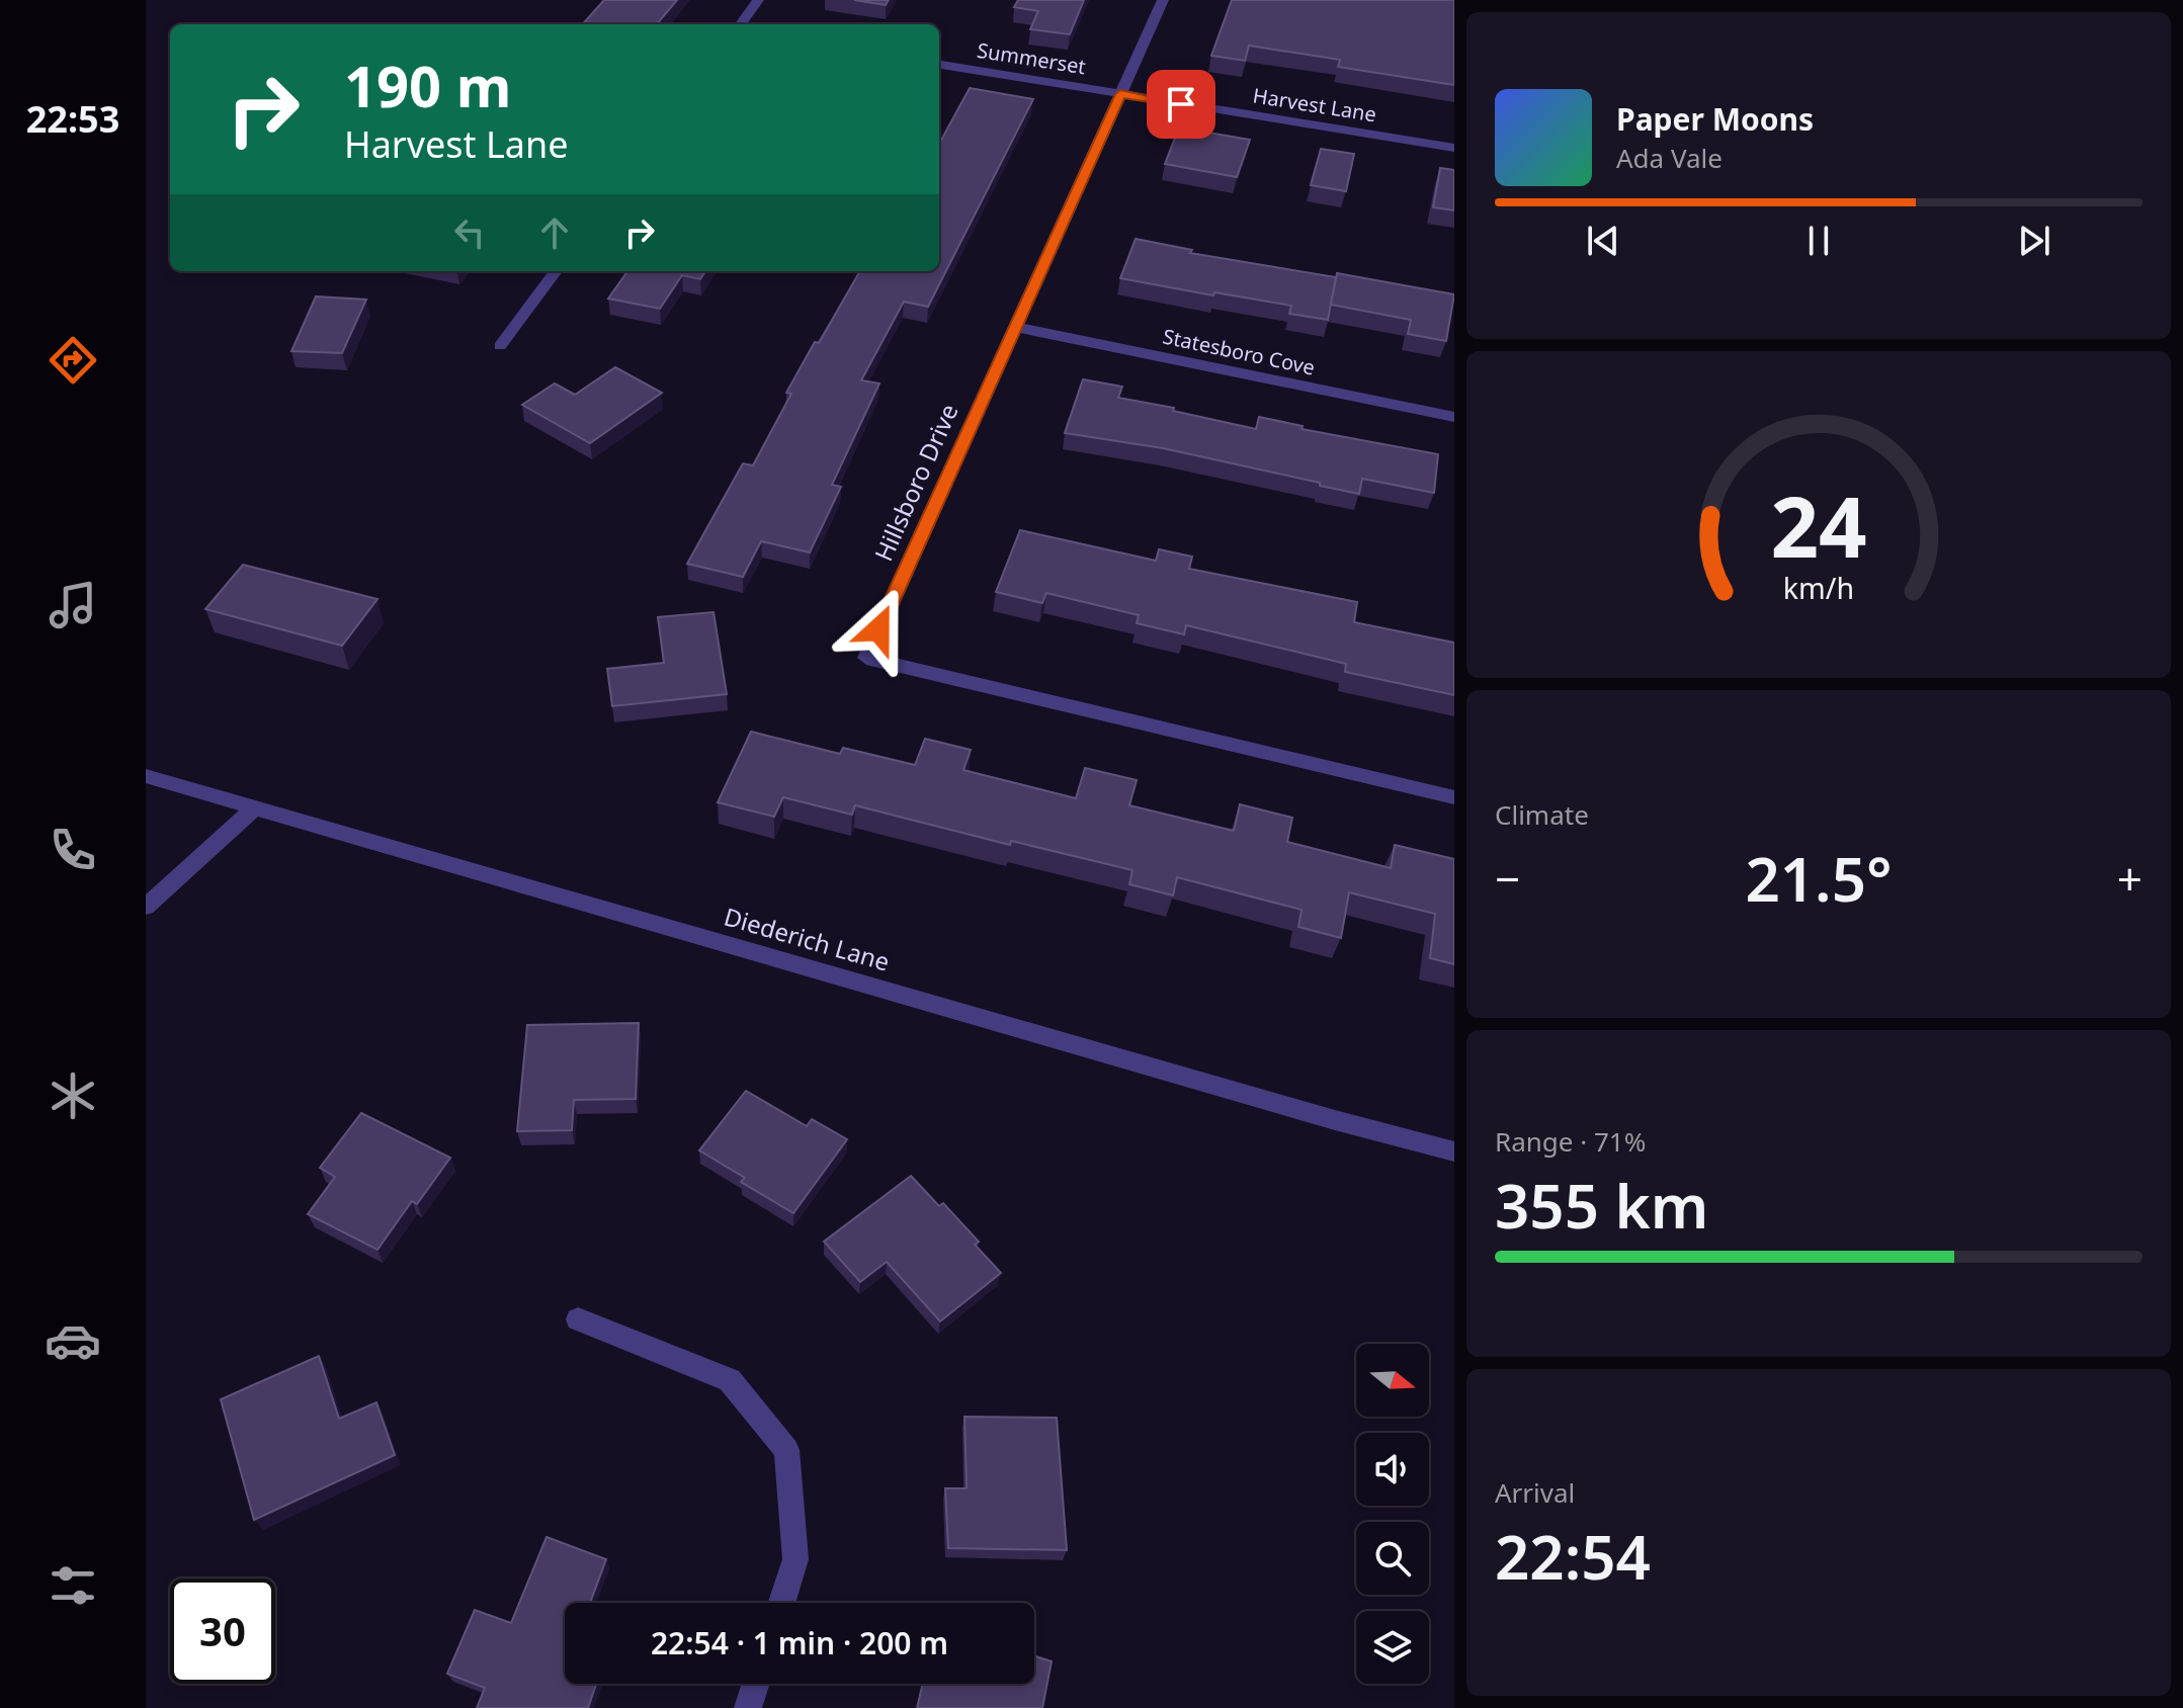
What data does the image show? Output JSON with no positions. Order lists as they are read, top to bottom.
{
  "streets": {
    "street": [
      "Summerset",
      "Harvest Lane",
      "Statesboro Cove",
      "Hillsboro Drive",
      "Diederich Lane"
    ]
  },
  "crossings": [
    ["Summerset", "Harvest Lane"],
    ["Summerset", "Hillsboro Drive"],
    ["Harvest Lane", "Hillsboro Drive"],
    ["Statesboro Cove", "Hillsboro Drive"]
  ],
  "north": "right",
  "page": {
    "tabs": "22:53",
    "turn": ["190 m", "Harvest Lane"],
    "song": ["Paper Moons", "Ada Vale"],
    "tile": [
      "Climate",
      ["Range · 71%", "355 km"],
      ["Arrival", "22:54"]
    ],
    "heat": ["−", "21.5°", "+"],
    "limit": "30",
    "trip": "22:54 · 1 min · 200 m",
    "gauge": ["24", "km/h"]
  }
}
